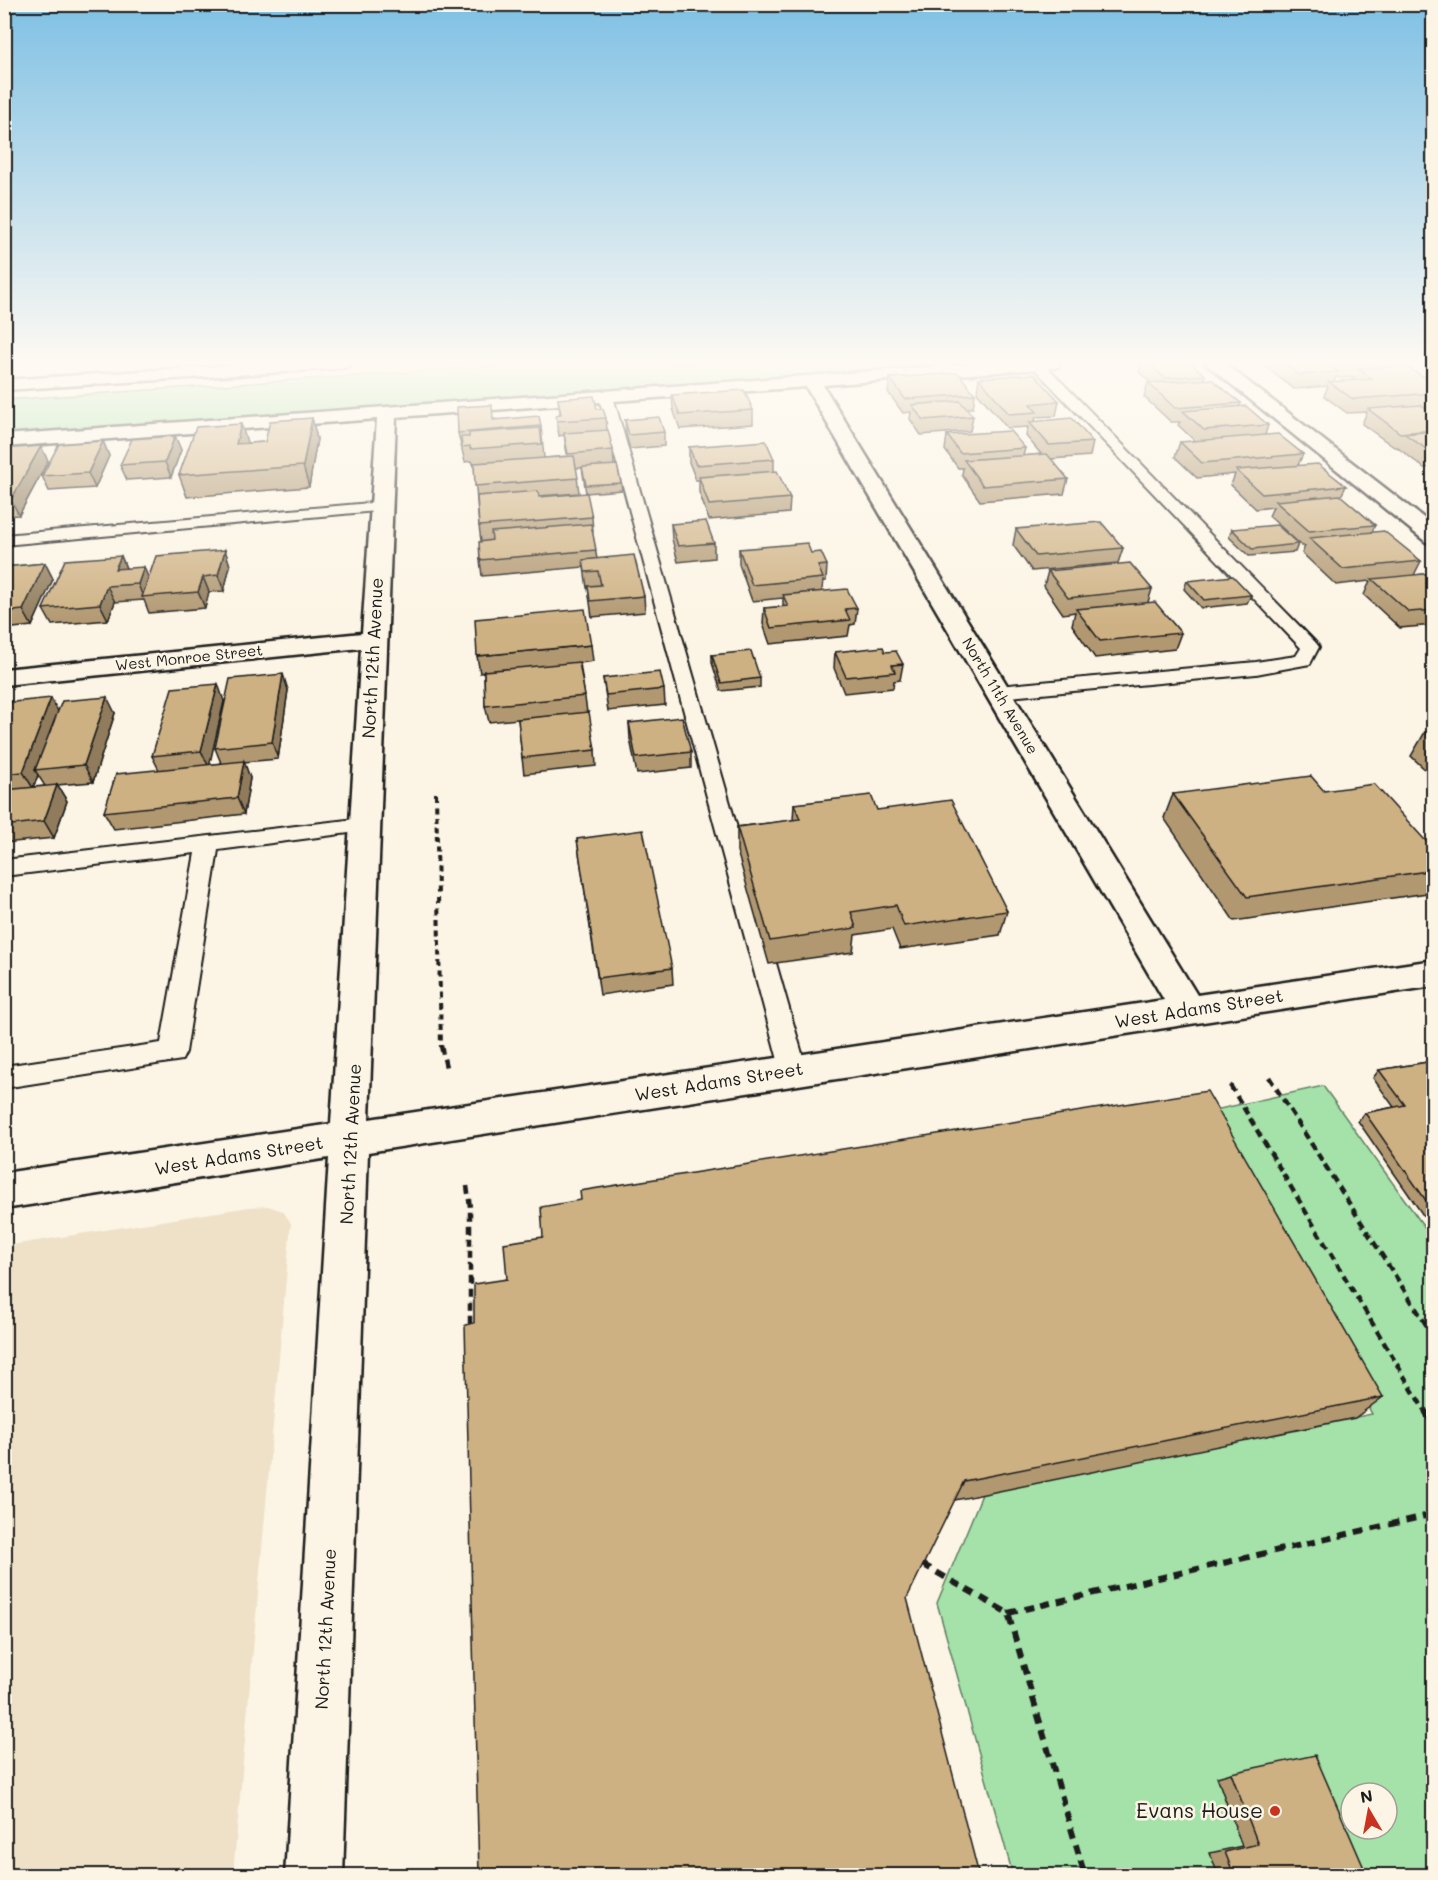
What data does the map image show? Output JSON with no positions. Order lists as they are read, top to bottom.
{
  "streets": {
    "street": [
      "West Monroe Street",
      "North 12th Avenue",
      "North 11th Avenue",
      "West Adams Street"
    ]
  },
  "crossings": [
    ["West Monroe Street", "North 12th Avenue"],
    ["North 12th Avenue", "West Adams Street"],
    ["North 11th Avenue", "West Adams Street"]
  ],
  "places": ["Evans House"],
  "north": "top"
}
